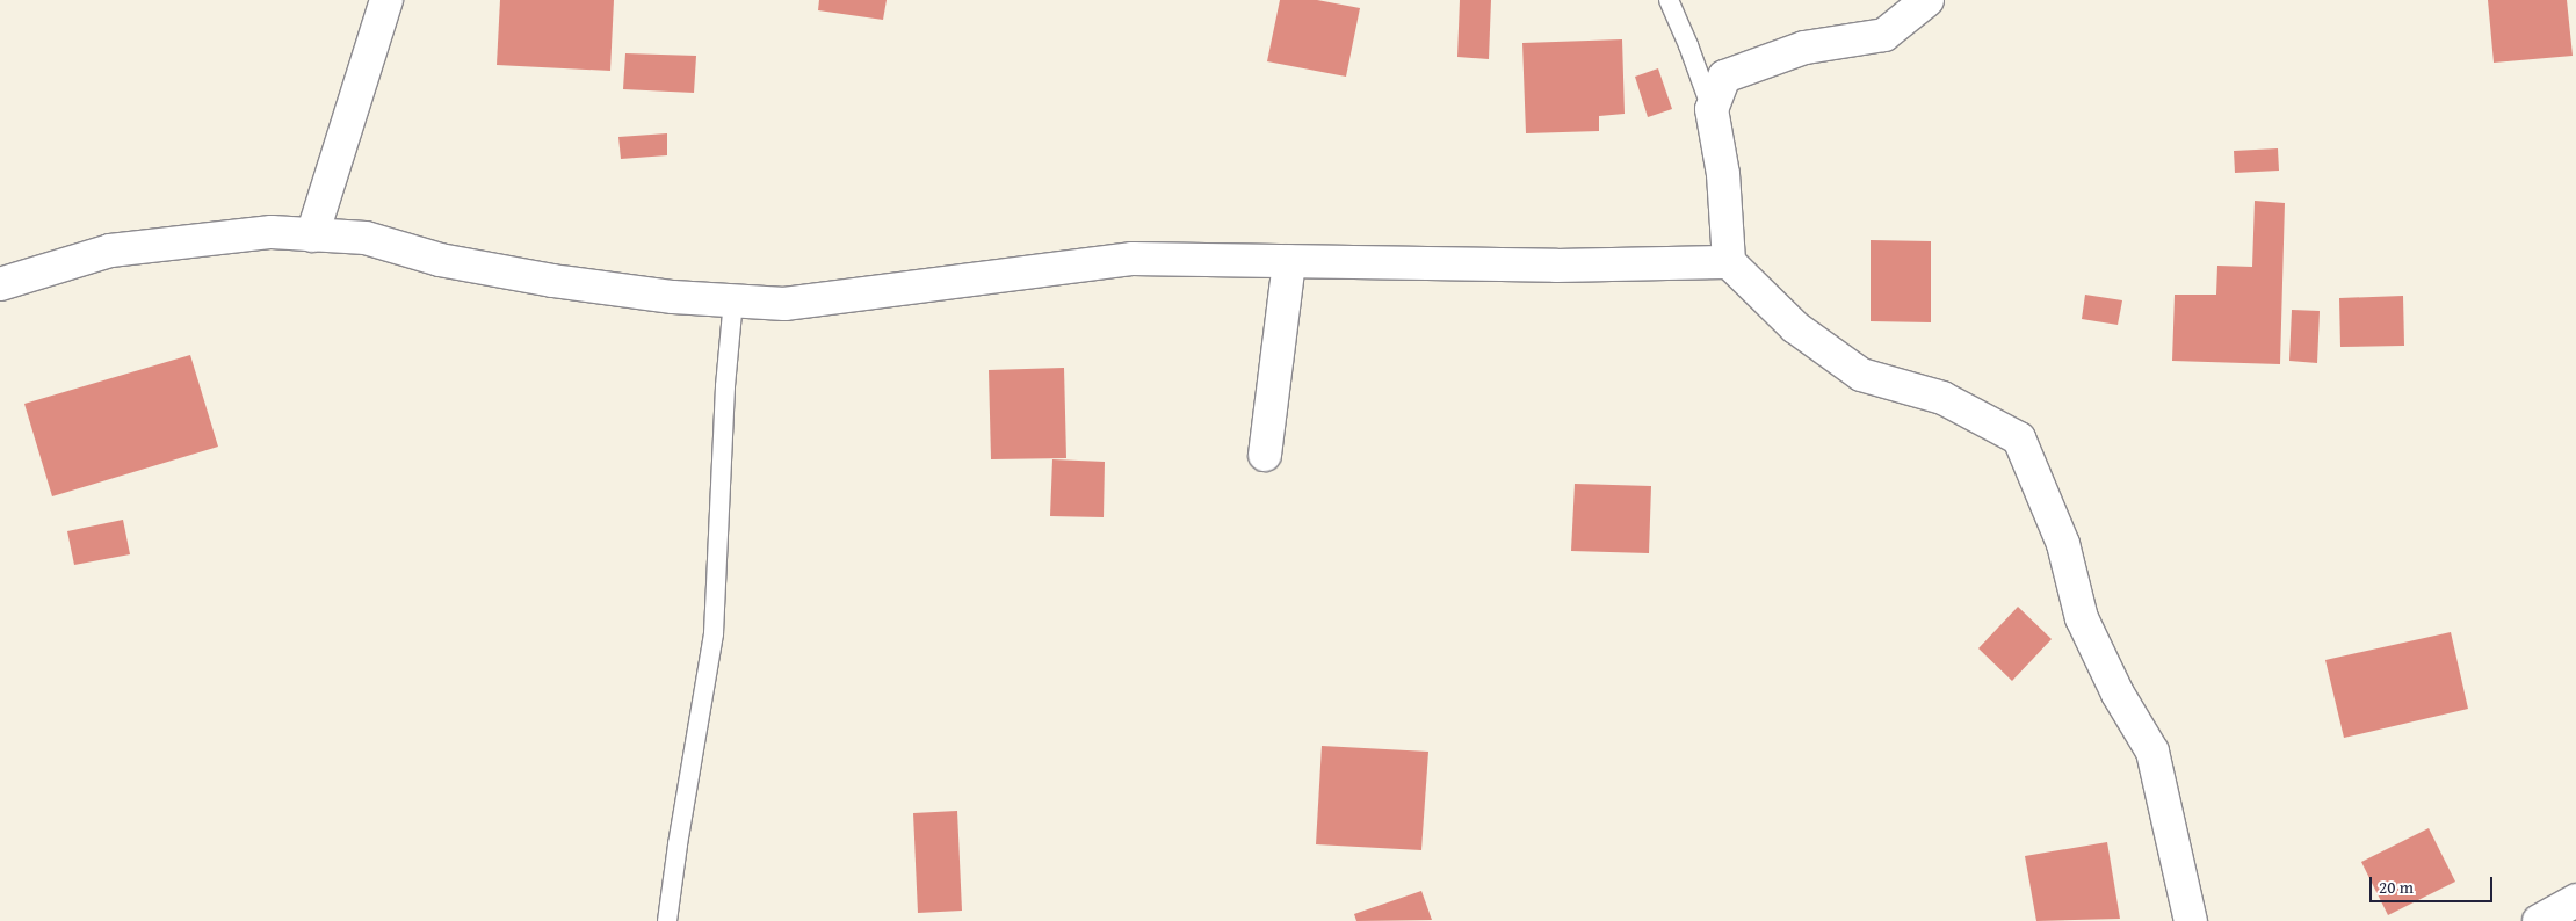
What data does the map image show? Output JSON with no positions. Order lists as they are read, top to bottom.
{
  "scale_bar": "20 m"
}
